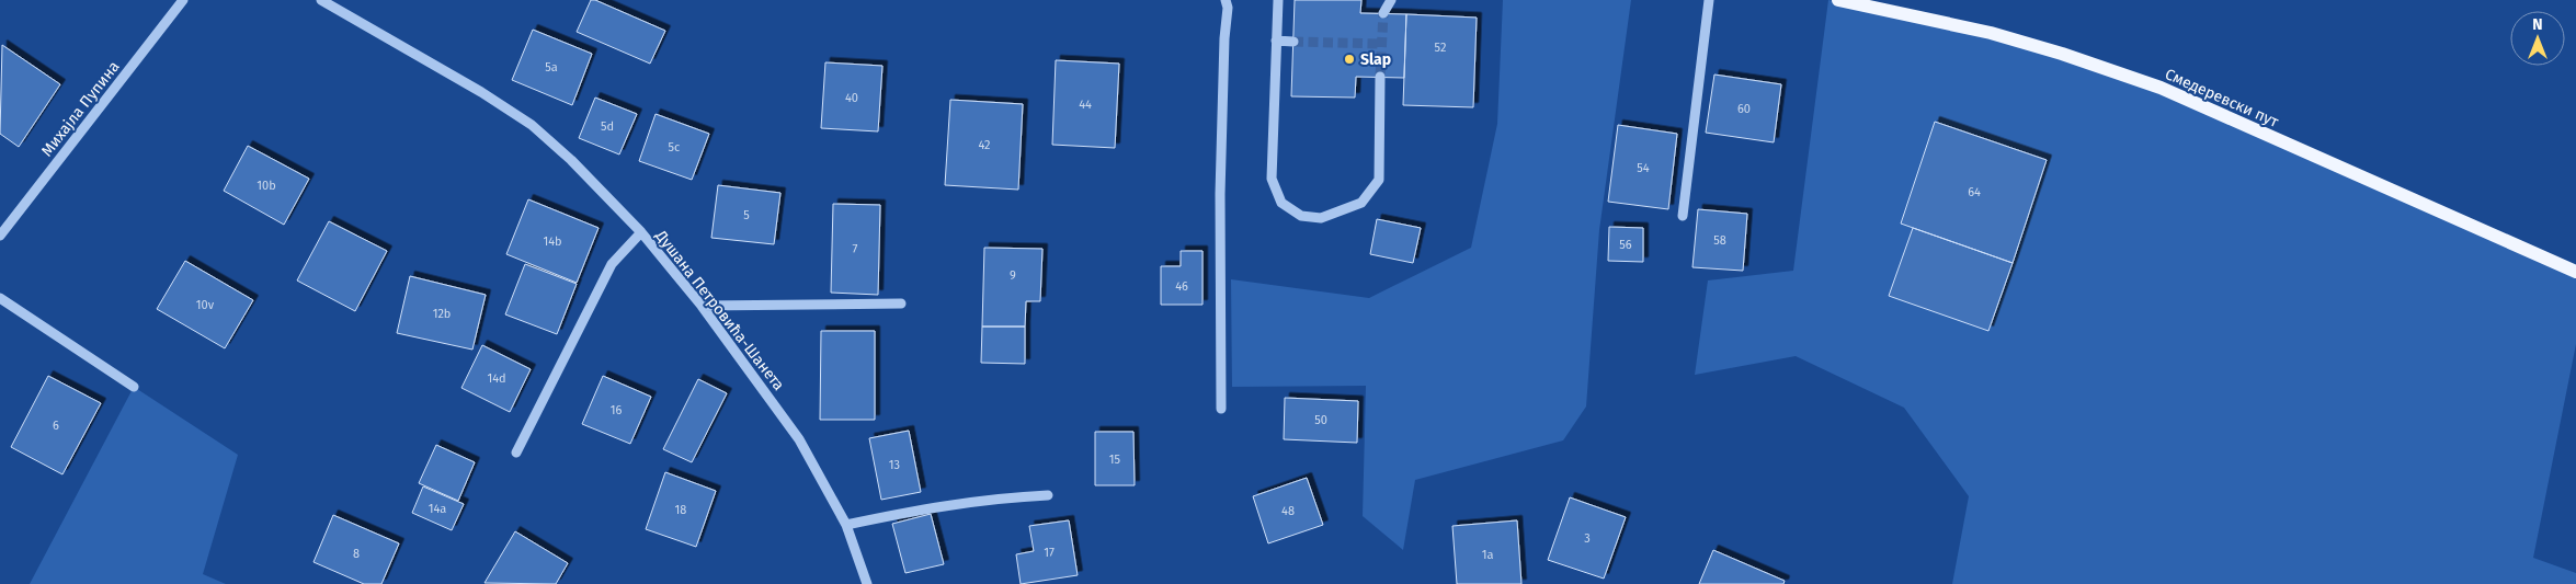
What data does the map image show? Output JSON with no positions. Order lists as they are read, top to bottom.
{
  "streets": {
    "main road": ["Смедеревски пут"],
    "street": ["Михајла Пупина", "Душана Петровића-Шанета"]
  },
  "places": ["Slap"],
  "house_numbers": [
    "52",
    "5a",
    "40",
    "44",
    "60",
    "5d",
    "42",
    "5c",
    "54",
    "10b",
    "64",
    "5",
    "58",
    "14b",
    "56",
    "7",
    "9",
    "46",
    "10v",
    "12b",
    "14d",
    "16",
    "50",
    "6",
    "15",
    "13",
    "14a",
    "18",
    "48",
    "3",
    "17",
    "8",
    "1a"
  ],
  "north": "top"
}
